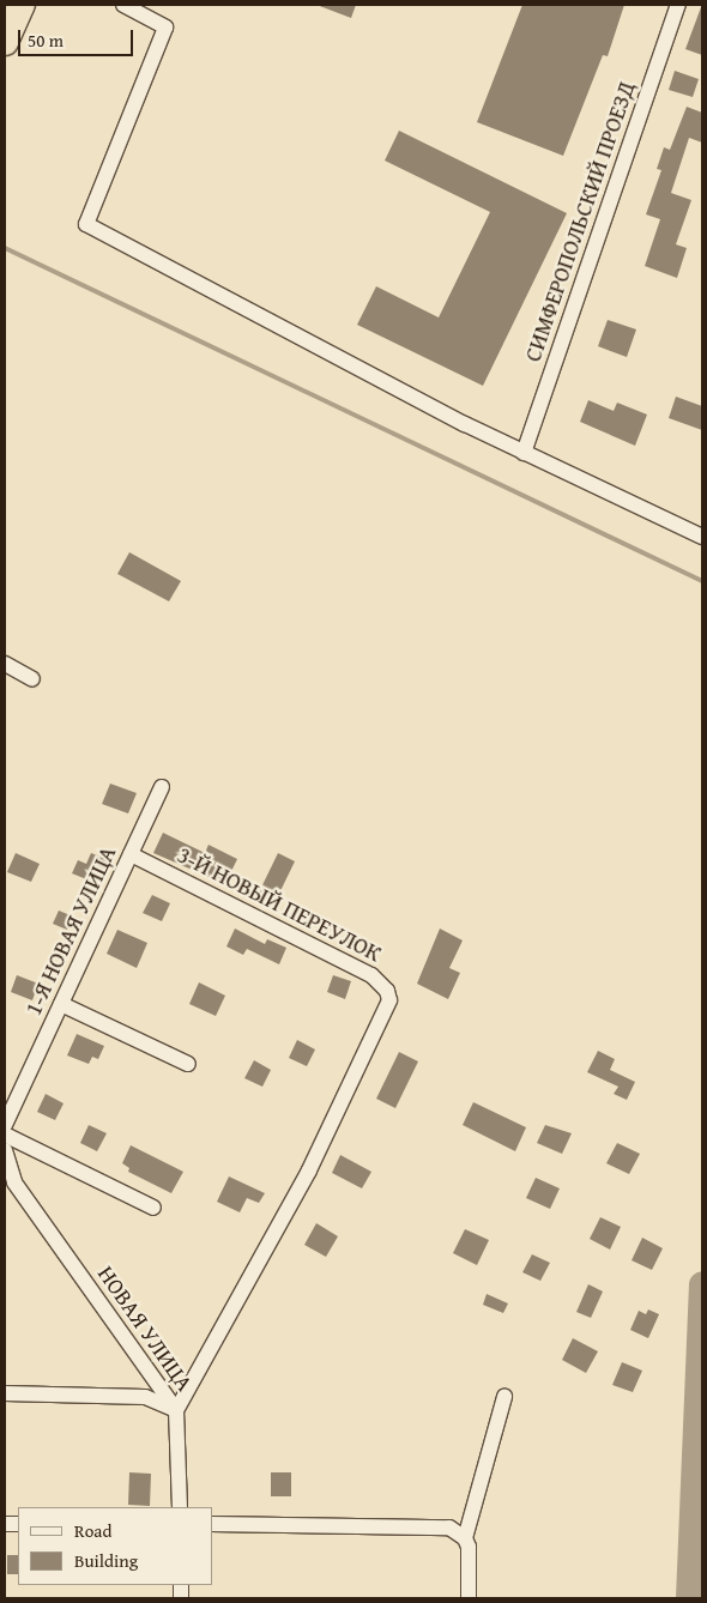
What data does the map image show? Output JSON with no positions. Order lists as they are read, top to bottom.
{
  "streets": {
    "street": [
      "СИМФЕРОПОЛЬСКИЙ ПРОЕЗД",
      "3-Й НОВЫЙ ПЕРЕУЛОК",
      "1-Я НОВАЯ УЛИЦА",
      "НОВАЯ УЛИЦА"
    ]
  },
  "crossings": [
    ["3-Й НОВЫЙ ПЕРЕУЛОК", "1-Я НОВАЯ УЛИЦА"],
    ["3-Й НОВЫЙ ПЕРЕУЛОК", "НОВАЯ УЛИЦА"]
  ],
  "legend": ["Road", "Building"],
  "scale_bar": "50 m"
}
